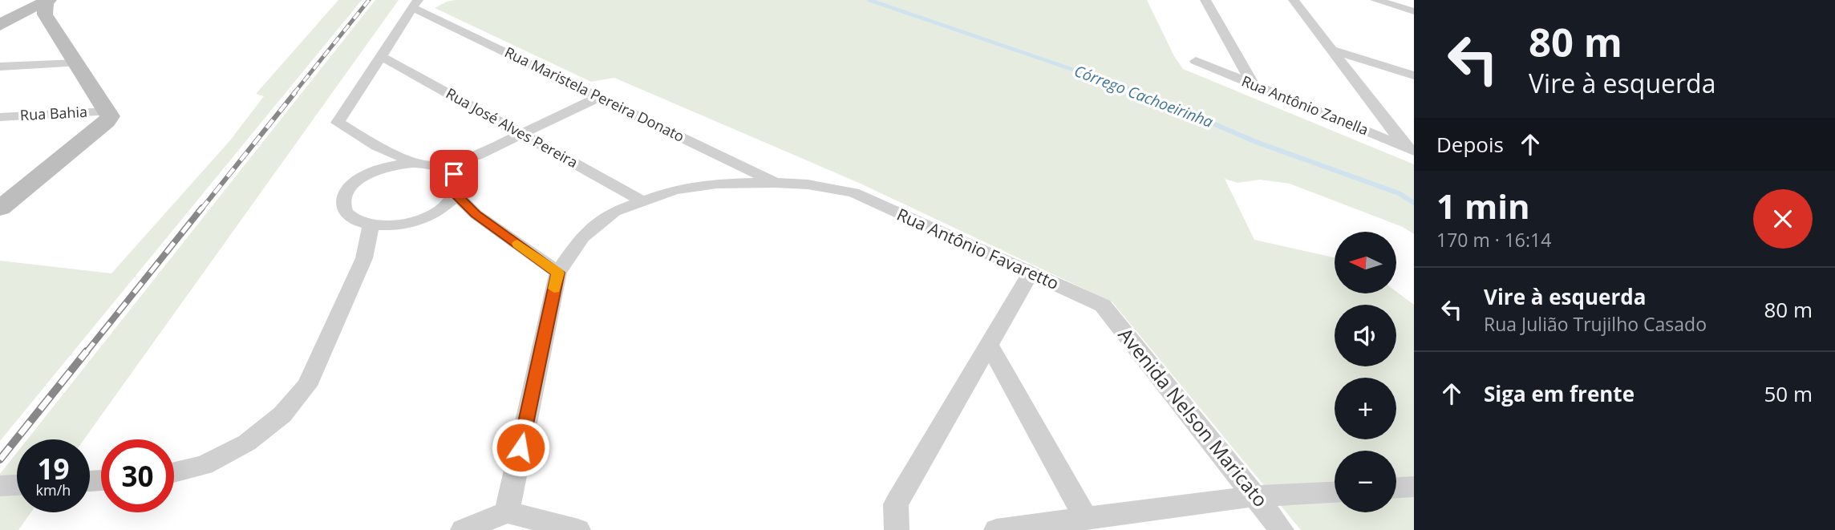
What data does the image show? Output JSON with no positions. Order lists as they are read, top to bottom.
{
  "streets": {
    "street": [
      "Rua Maristela Pereira Donato",
      "Rua Antônio Zanella",
      "Rua Bahia",
      "Rua José Alves Pereira",
      "Rua Antônio Favaretto",
      "Avenida Nelson Maricato"
    ]
  },
  "crossings": [
    ["Rua Maristela Pereira Donato", "Rua Antônio Favaretto"],
    ["Rua José Alves Pereira", "Rua Antônio Favaretto"],
    ["Rua Antônio Favaretto", "Avenida Nelson Maricato"]
  ],
  "water": ["Córrego Cachoeirinha"],
  "north": "left",
  "page": {
    "turn": ["80 m", "Vire à esquerda"],
    "then": "Depois",
    "heading": ["1 min", "170 m · 16:14"],
    "map_buttons": ["+", "−"],
    "list": [
      {
        "name": "Vire à esquerda",
        "note": "Rua Julião Trujilho Casado",
        "value": "80 m"
      },
      {
        "name": "Siga em frente",
        "value": "50 m"
      }
    ],
    "speed": "19 km/h",
    "limit": "30"
  }
}
